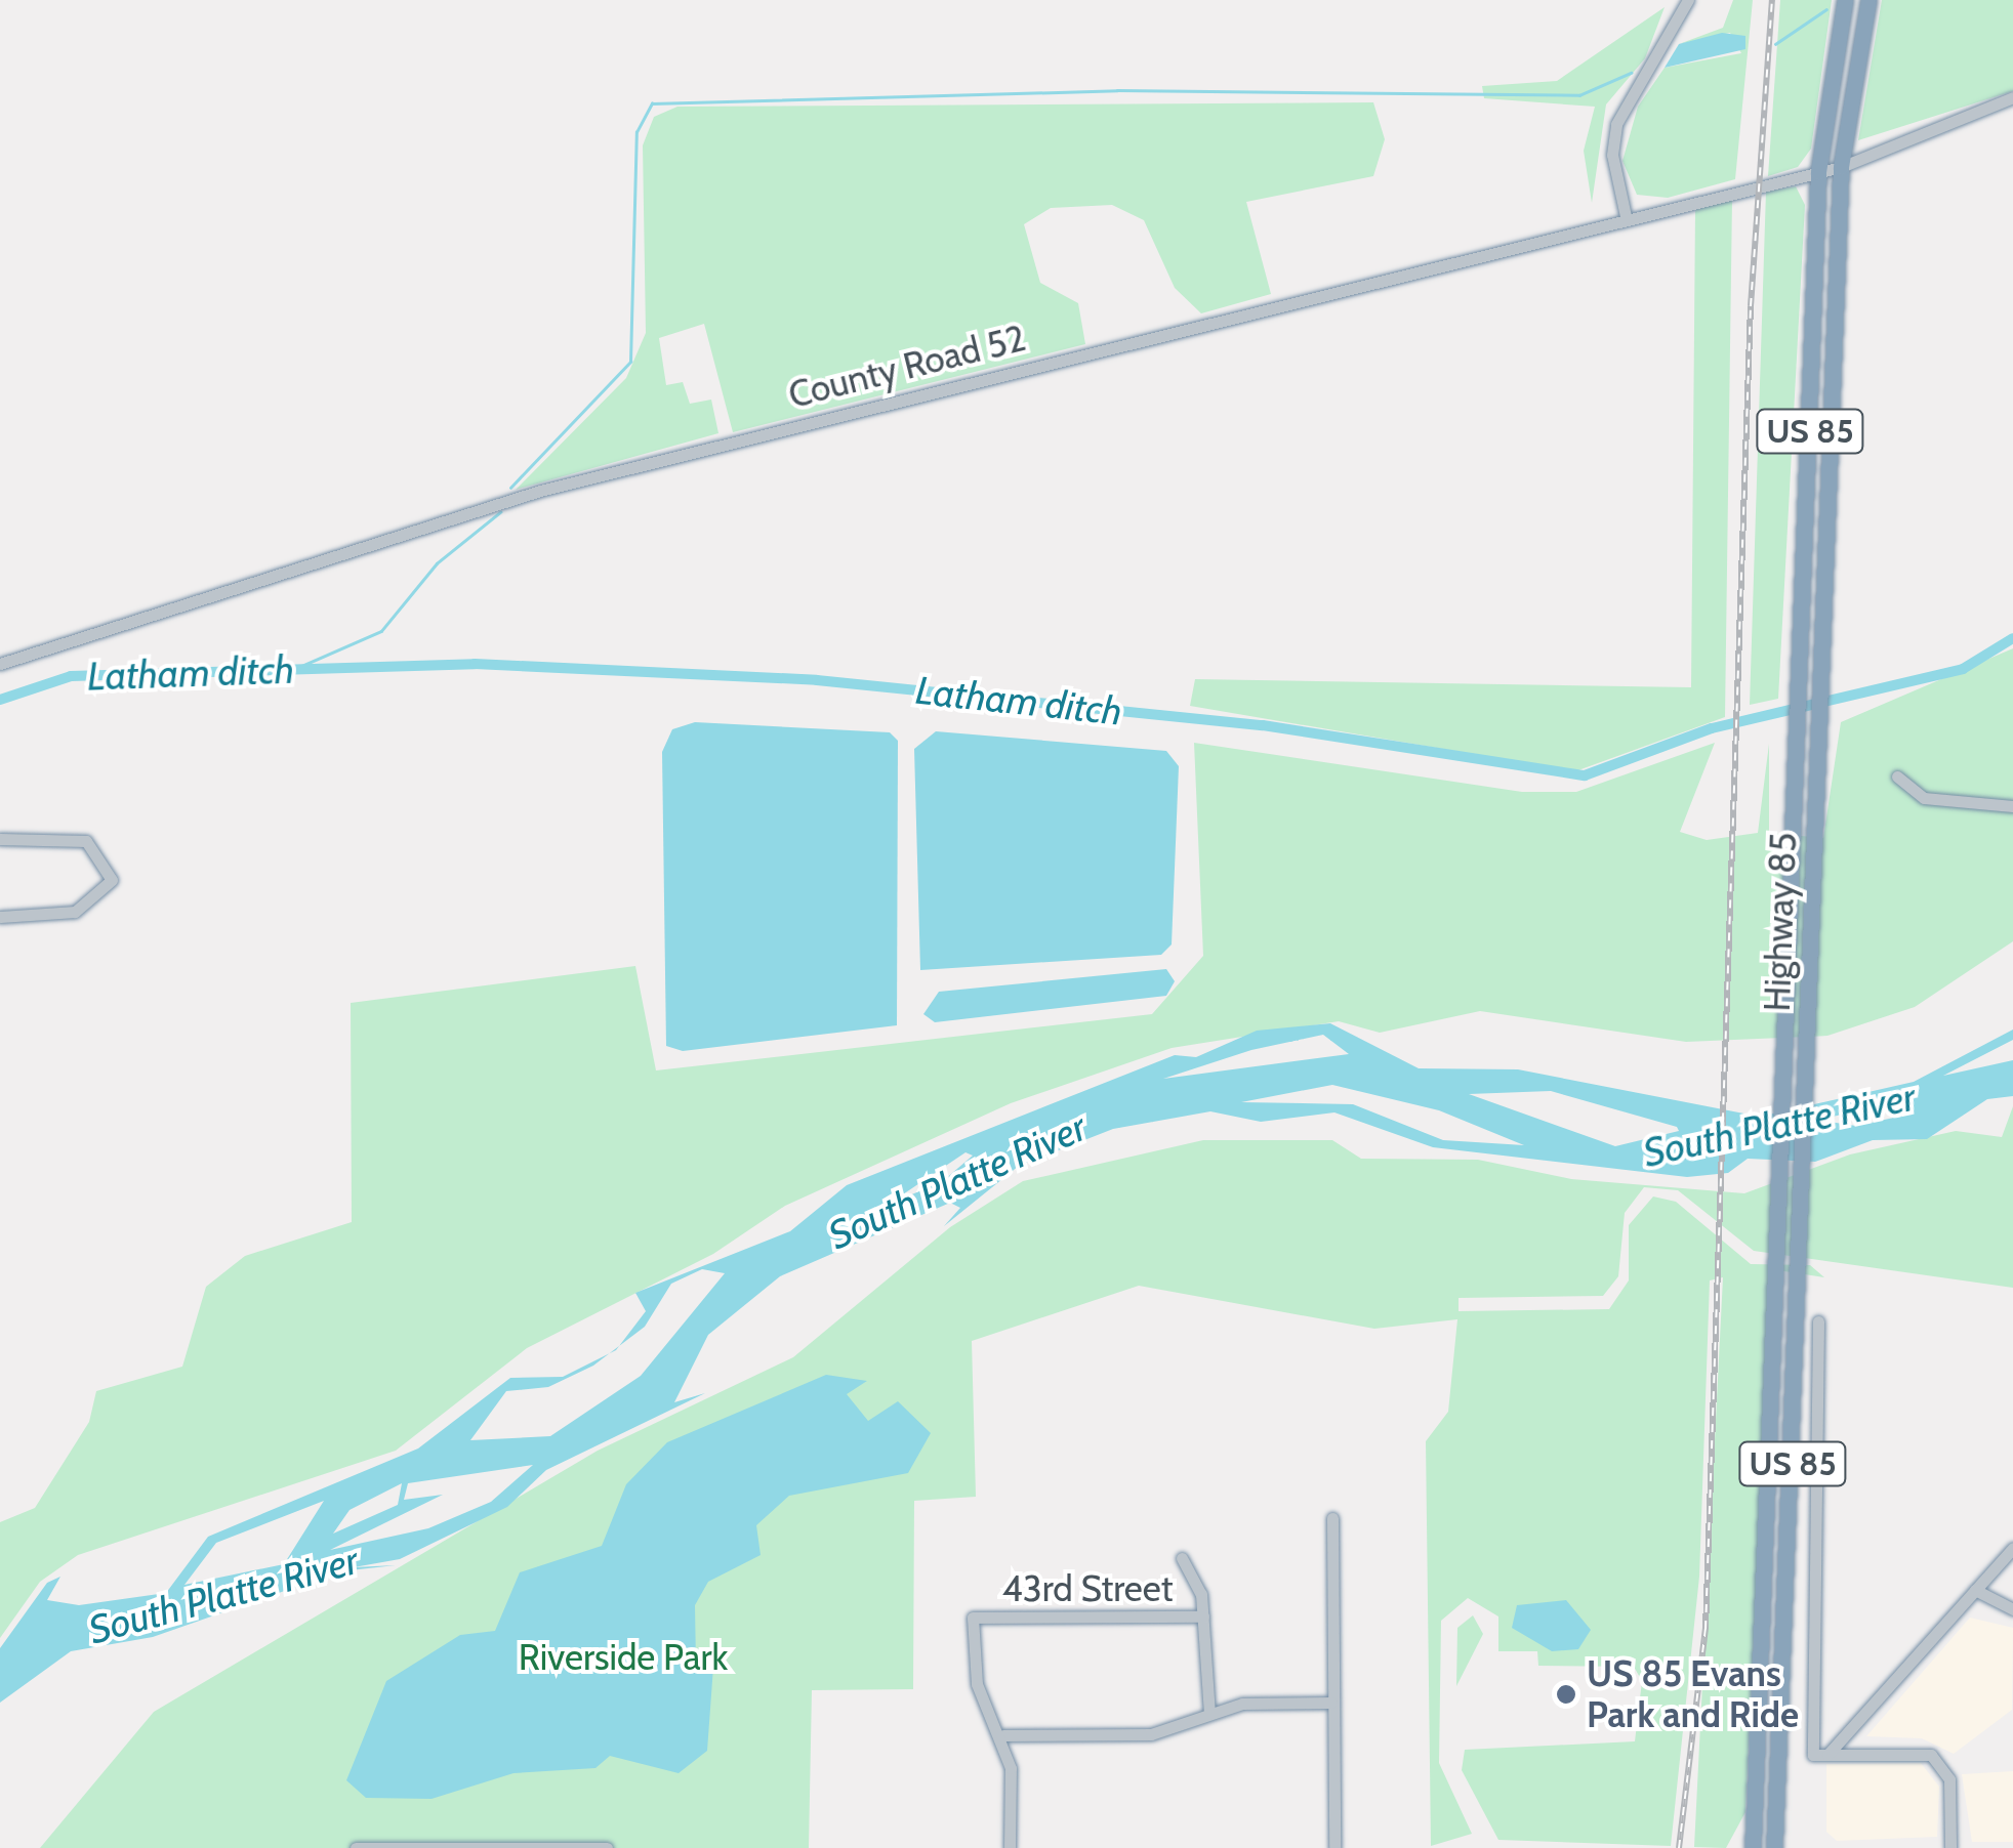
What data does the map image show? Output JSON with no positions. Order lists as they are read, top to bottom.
{
  "streets": {
    "highway": ["US 85", "Highway 85"],
    "street": ["County Road 52", "43rd Street"]
  },
  "crossings": [
    ["County Road 52", "Highway 85"]
  ],
  "water": ["Latham ditch", "South Platte River"],
  "parks": ["Riverside Park"],
  "places": ["US 85 Evans Park and Ride"]
}
